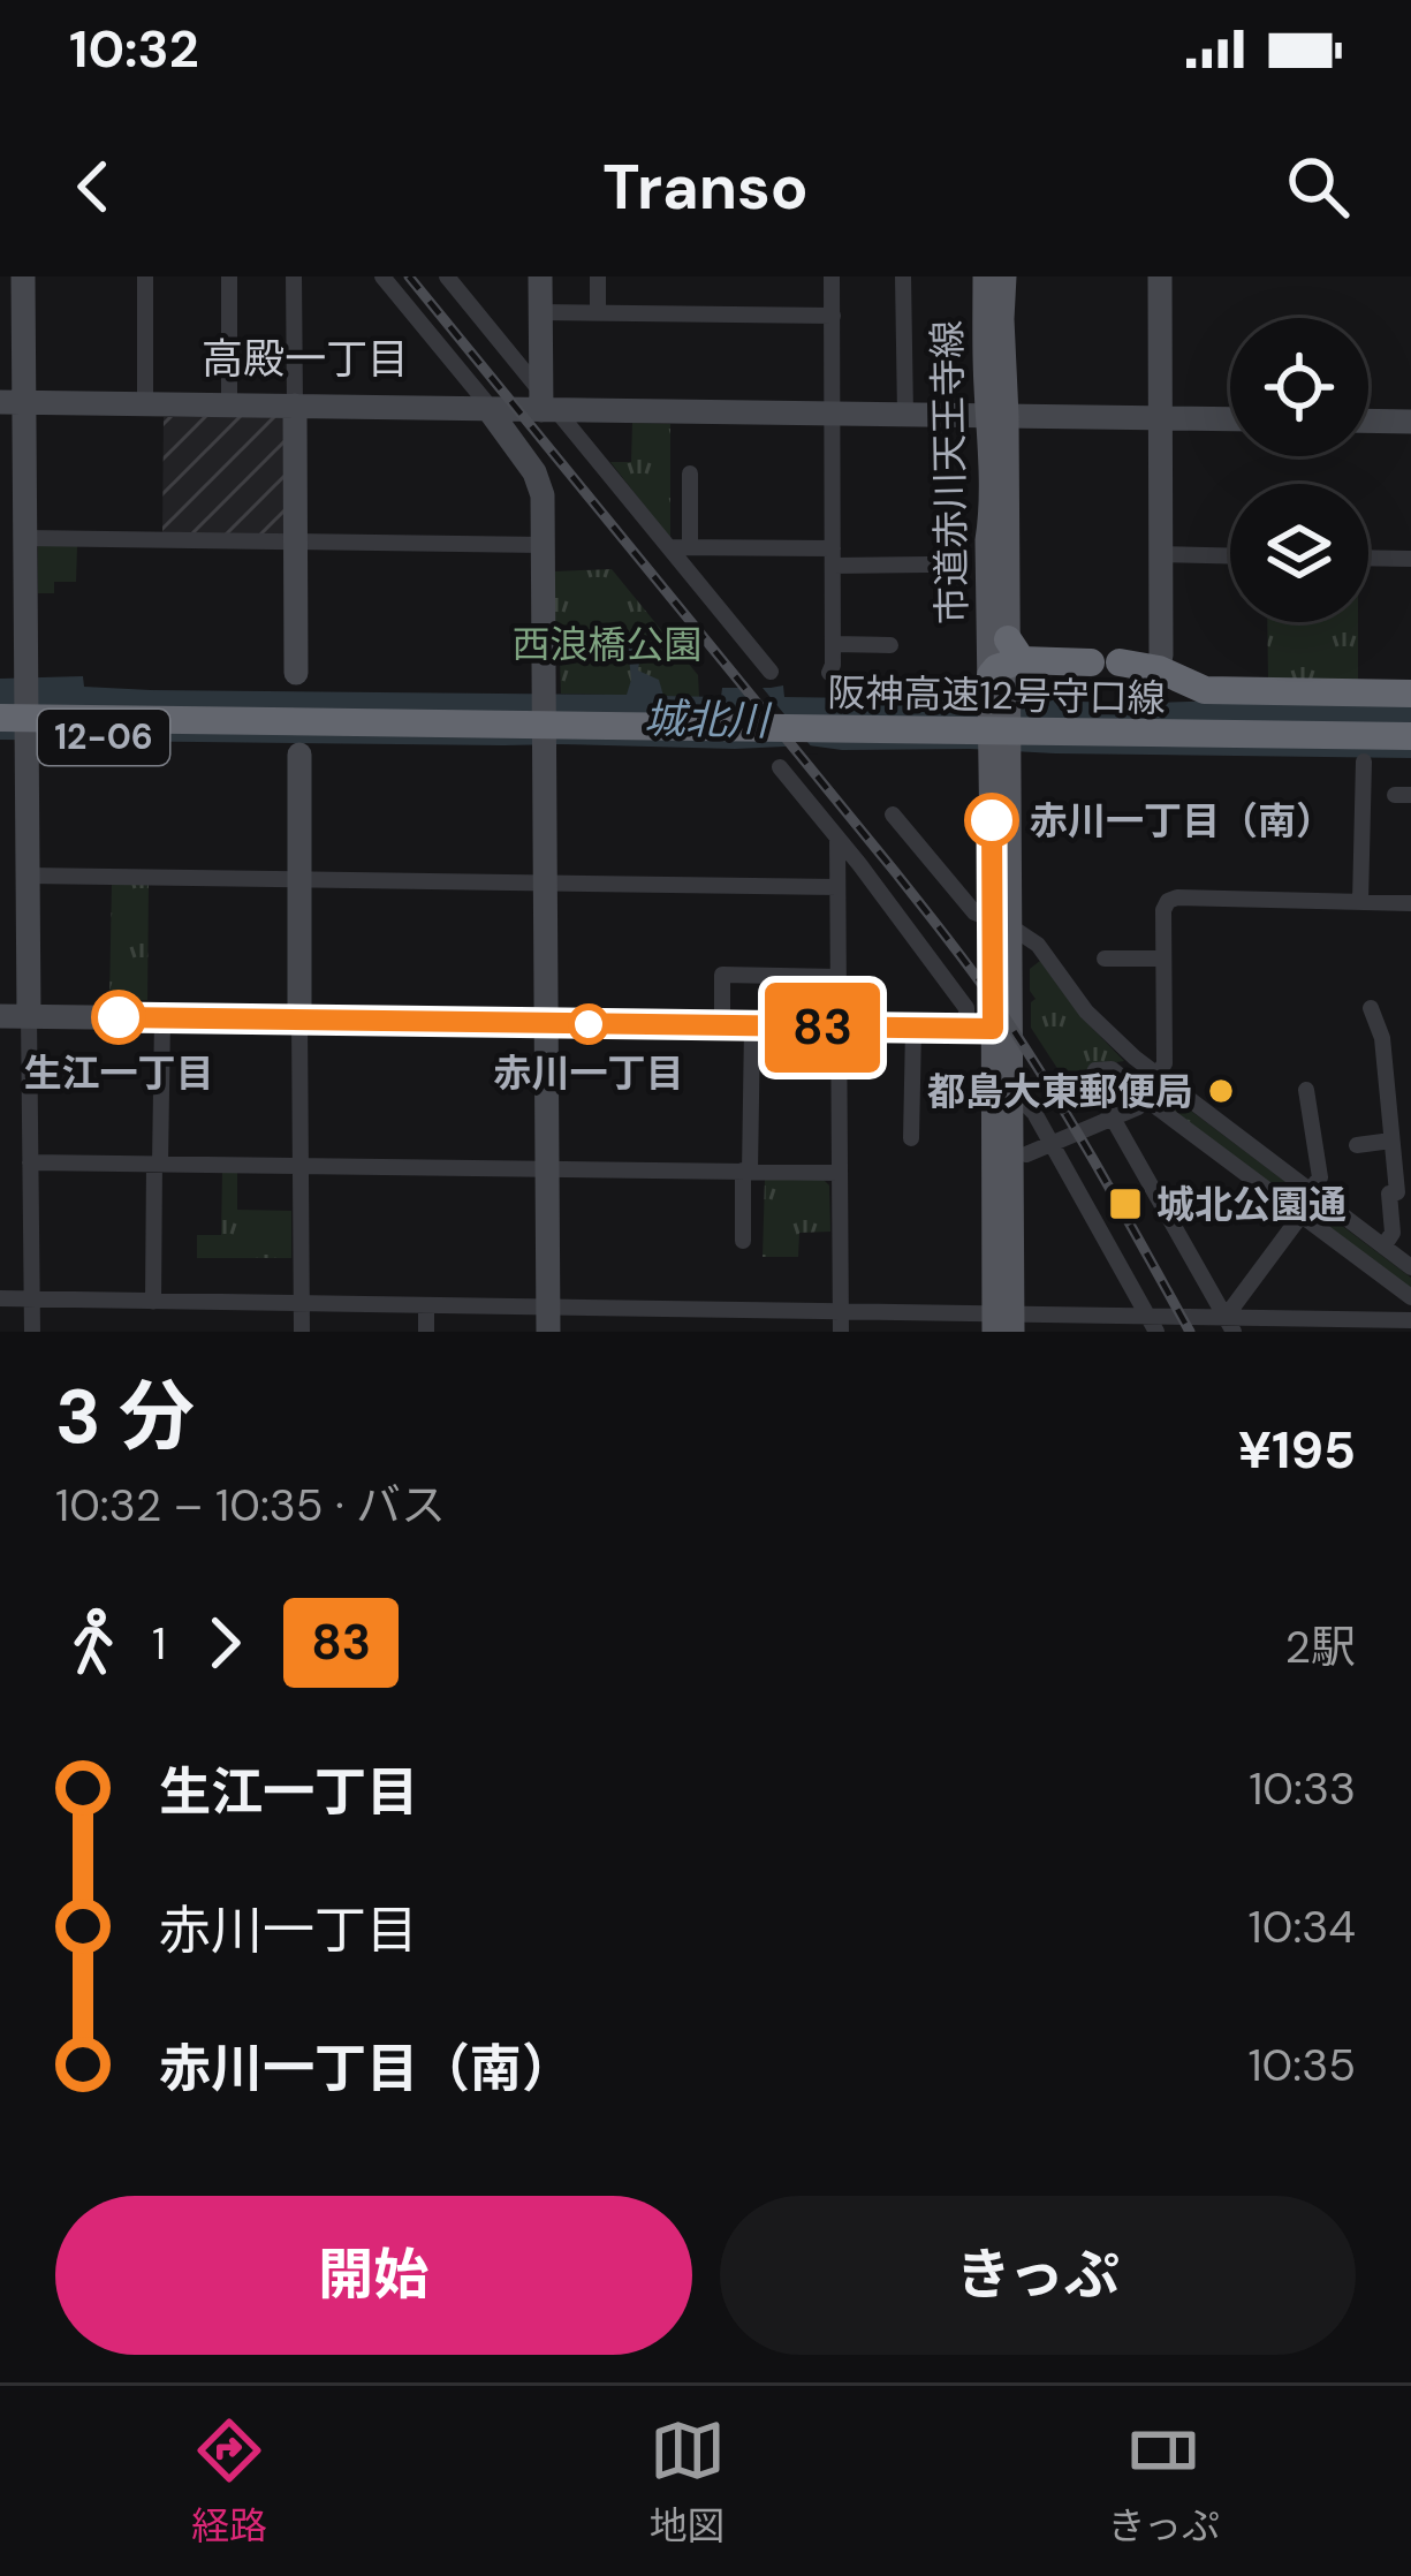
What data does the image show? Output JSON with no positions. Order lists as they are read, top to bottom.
{
  "streets": {
    "highway": ["阪神高速12号守口線", "12-06"],
    "main road": ["市道赤川天王寺線"]
  },
  "crossings": [
    ["阪神高速12号守口線", "12-06"]
  ],
  "districts": ["高殿一丁目"],
  "water": ["城北川"],
  "parks": ["西浪橋公園"],
  "places": {
    "other": [
      "赤川一丁目（南）",
      "生江一丁目",
      "赤川一丁目",
      "都島大東郵便局"
    ],
    "transit": ["城北公園通"]
  },
  "lines": ["bus line 83"],
  "page": {
    "status": "10:32",
    "header": "Transo",
    "on_map": "83",
    "heading": ["3 分", "10:32 – 10:35 · バス", "¥195"],
    "legs": ["1", "83", "2駅"],
    "list": [
      {
        "name": "生江一丁目",
        "value": "10:33"
      },
      {
        "name": "赤川一丁目",
        "value": "10:34"
      },
      {
        "name": "赤川一丁目（南）",
        "value": "10:35"
      }
    ],
    "buttons": ["開始", "きっぷ"],
    "tabs": ["経路", "地図", "きっぷ"]
  }
}
